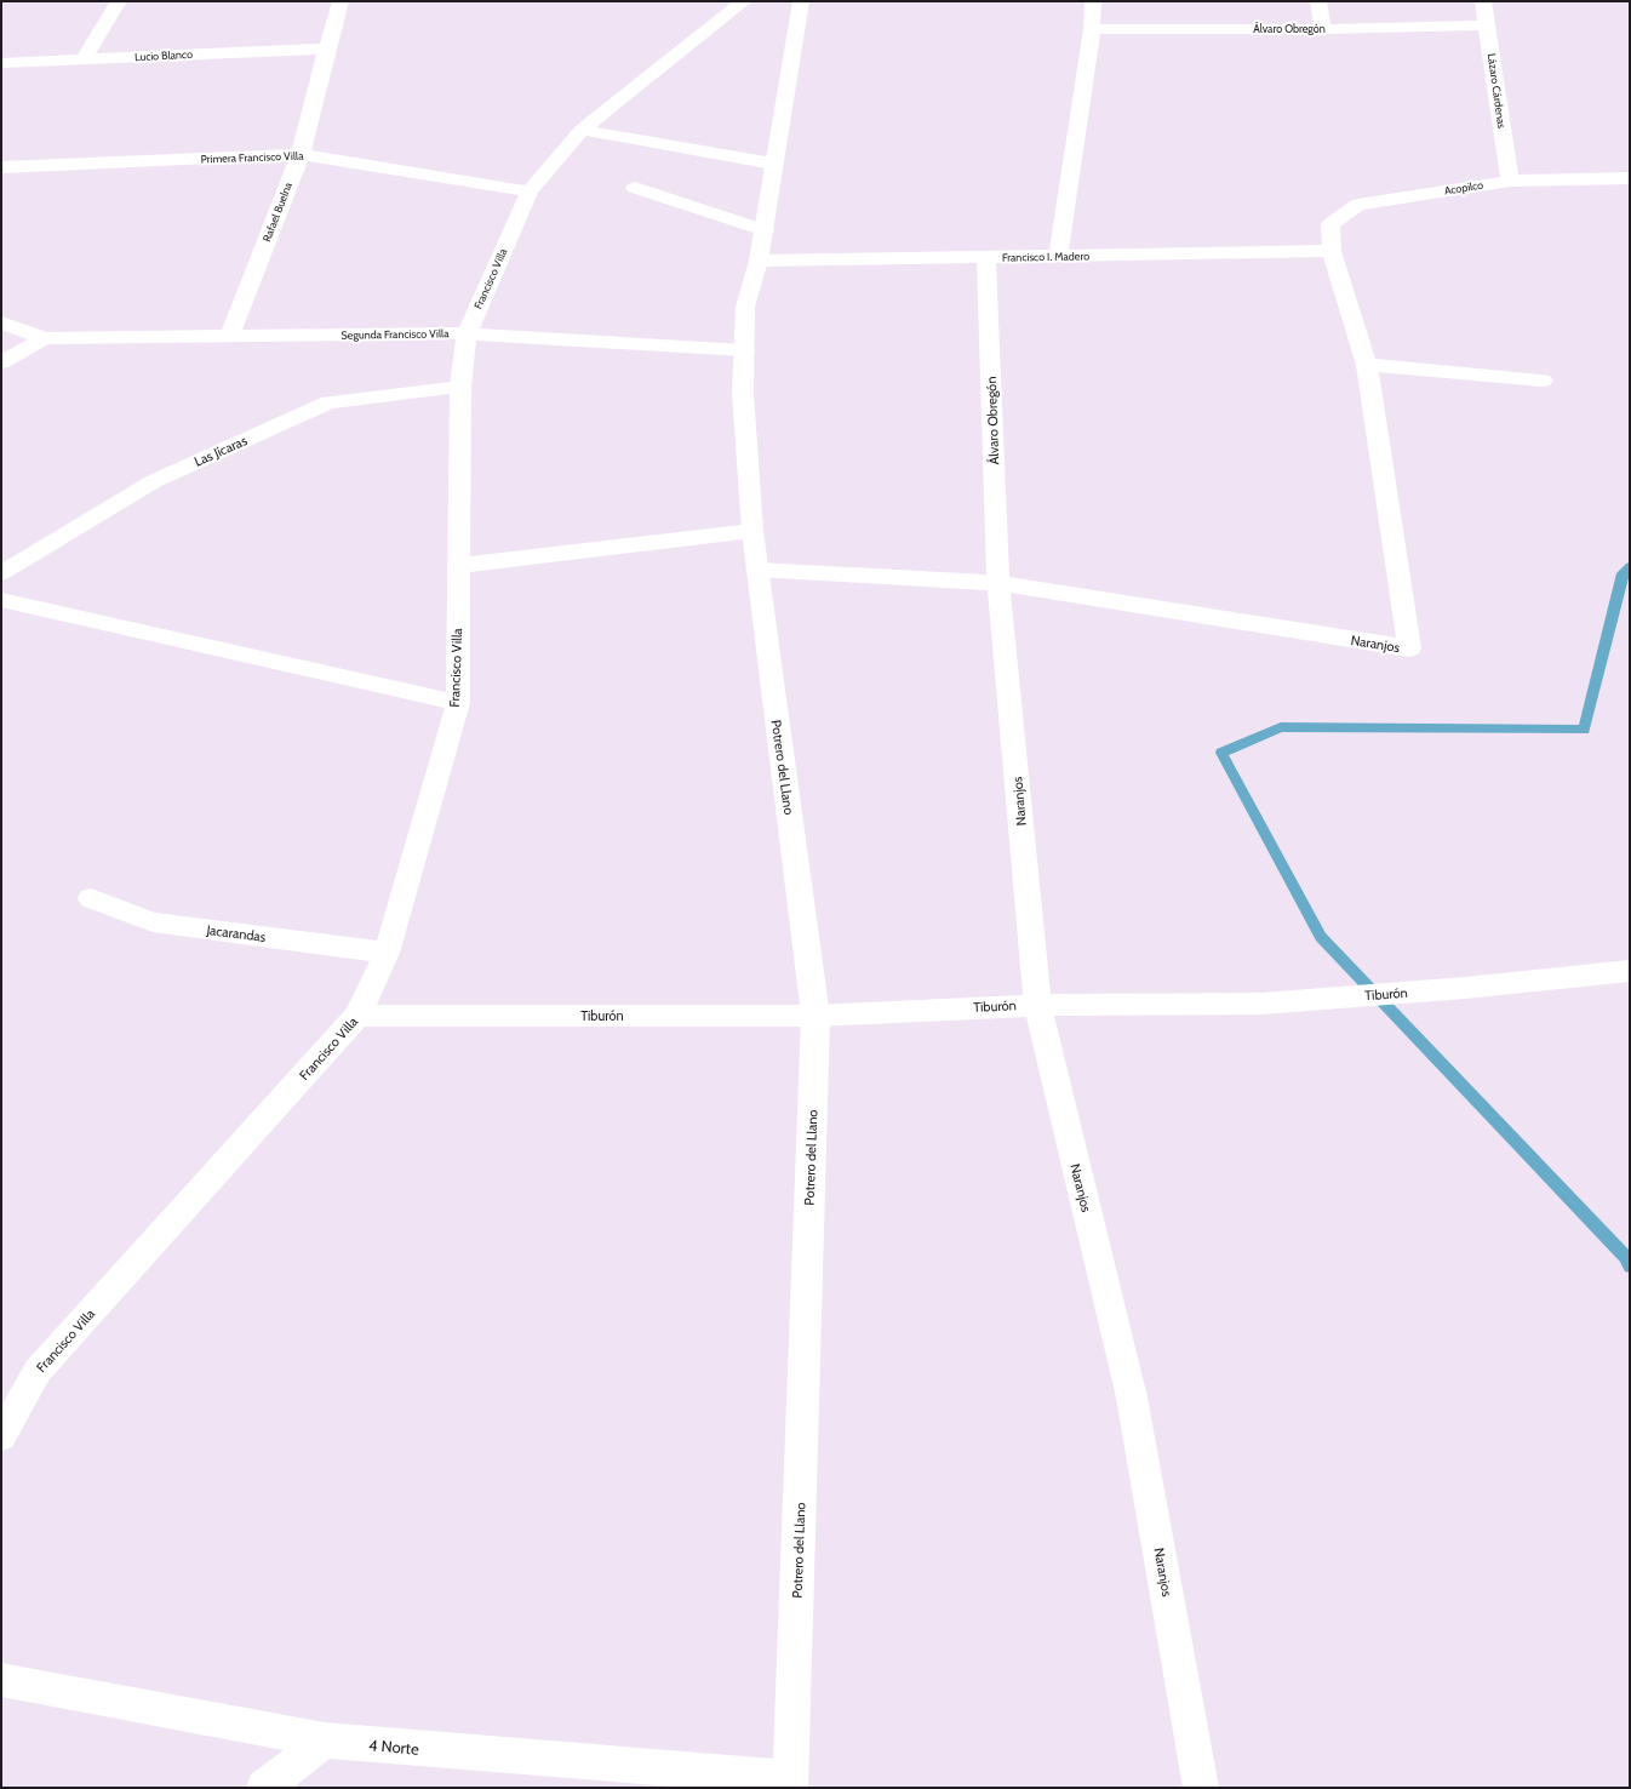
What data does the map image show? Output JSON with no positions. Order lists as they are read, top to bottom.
{
  "streets": {
    "street": [
      "Álvaro Obregón",
      "Lucio Blanco",
      "Lázaro Cárdenas",
      "Primera Francisco Villa",
      "Acopilco",
      "Rafael Buelna",
      "Francisco I. Madero",
      "Francisco Villa",
      "Segunda Francisco Villa",
      "Naranjos",
      "Potrero del Llano",
      "Jacarandas",
      "Tiburón",
      "4 Norte"
    ],
    "lane": ["Las Jícaras"]
  },
  "crossings": [
    ["Álvaro Obregón", "Lázaro Cárdenas"],
    ["Álvaro Obregón", "Francisco I. Madero"],
    ["Álvaro Obregón", "Naranjos"],
    ["Lucio Blanco", "Rafael Buelna"],
    ["Lázaro Cárdenas", "Acopilco"],
    ["Primera Francisco Villa", "Rafael Buelna"],
    ["Primera Francisco Villa", "Francisco Villa"],
    ["Acopilco", "Francisco I. Madero"],
    ["Acopilco", "Naranjos"],
    ["Rafael Buelna", "Segunda Francisco Villa"],
    ["Francisco I. Madero", "Naranjos"],
    ["Francisco Villa", "Segunda Francisco Villa"],
    ["Francisco Villa", "Las Jícaras"],
    ["Francisco Villa", "Jacarandas"],
    ["Francisco Villa", "Tiburón"],
    ["Naranjos", "Potrero del Llano"],
    ["Naranjos", "Tiburón"],
    ["Potrero del Llano", "Tiburón"],
    ["Potrero del Llano", "4 Norte"]
  ]
}
